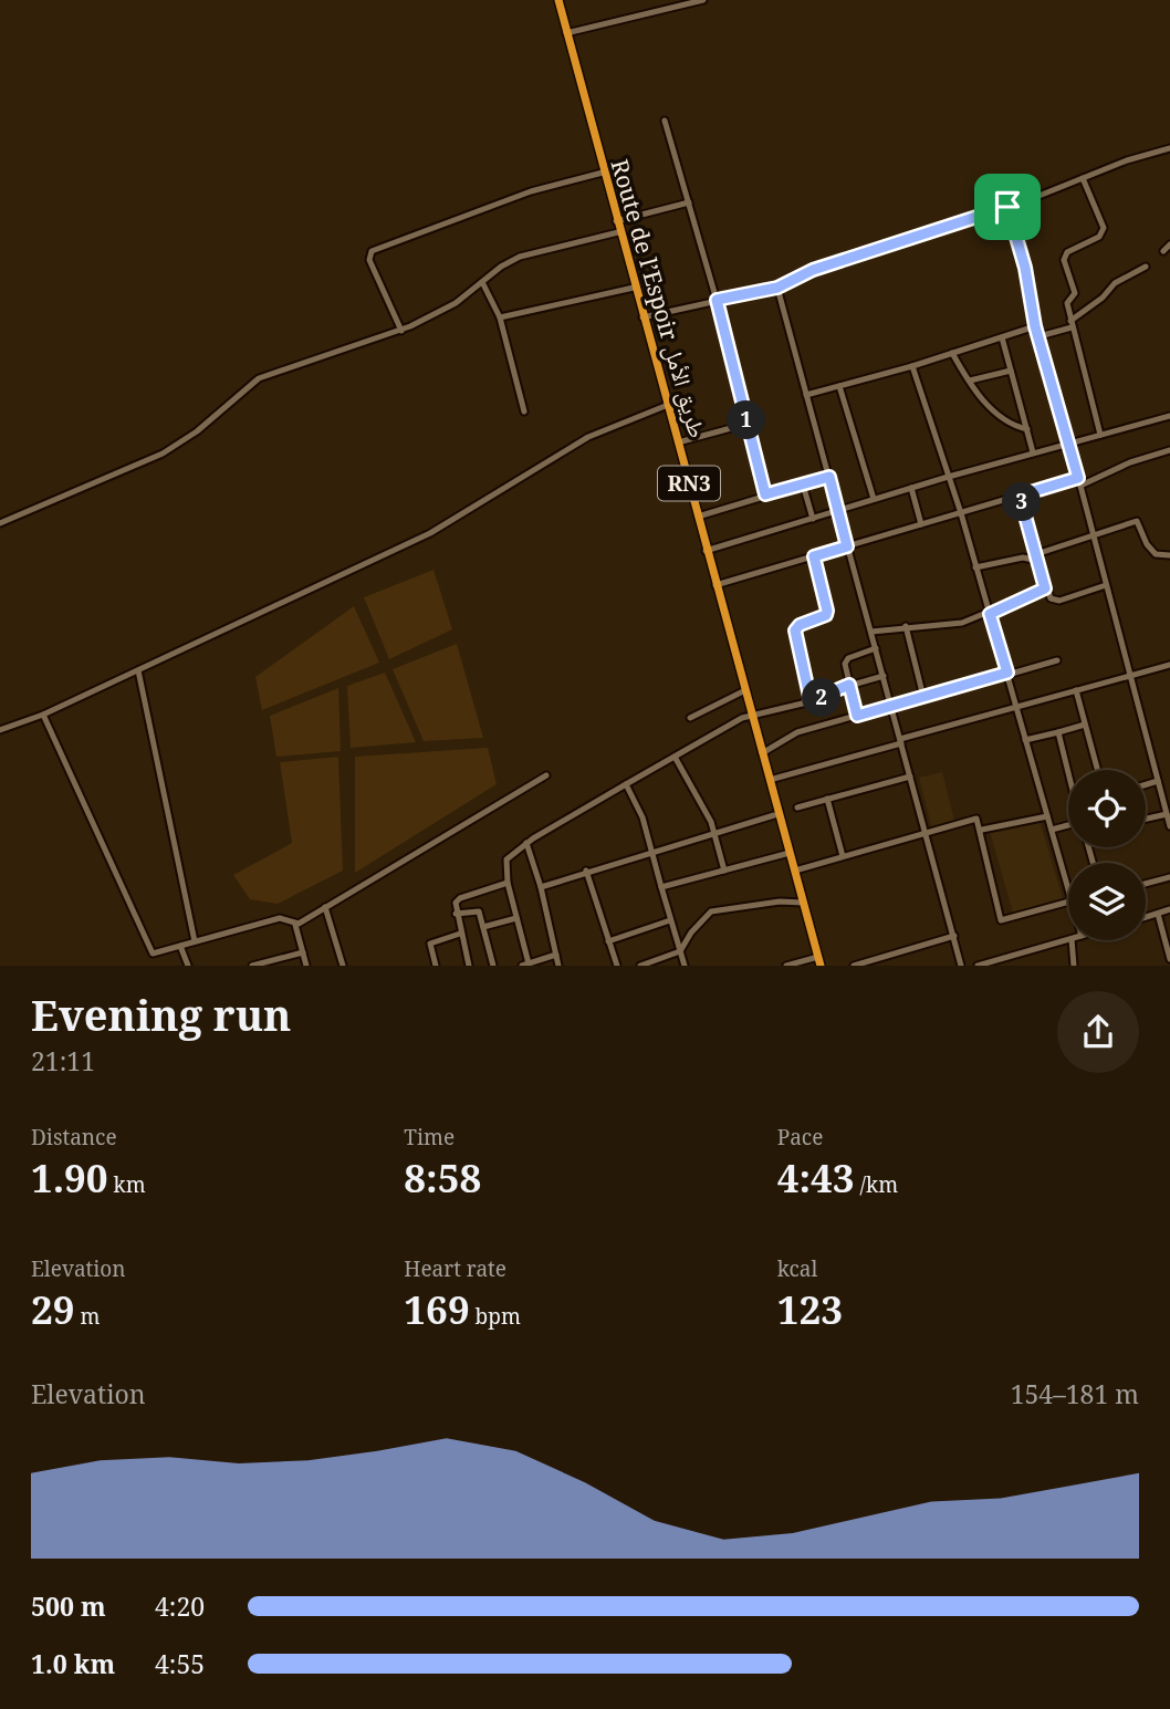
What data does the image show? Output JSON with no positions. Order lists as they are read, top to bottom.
{
  "streets": {
    "highway": ["Route de l’Espoir طريق الأمل", "RN3"]
  },
  "page": {
    "pins": ["1", "3", "2"],
    "heading": ["Evening run", "21:11"],
    "stats": [
      ["Distance", "1.90 km"],
      ["Time", "8:58"],
      ["Pace", "4:43 /km"],
      ["Elevation", "29 m"],
      ["Heart rate", "169 bpm"],
      ["kcal", "123"]
    ],
    "chart": ["Elevation", "154–181 m"],
    "list": [
      {
        "name": "500 m",
        "note": "4:20"
      },
      {
        "name": "1.0 km",
        "note": "4:55"
      }
    ]
  }
}
